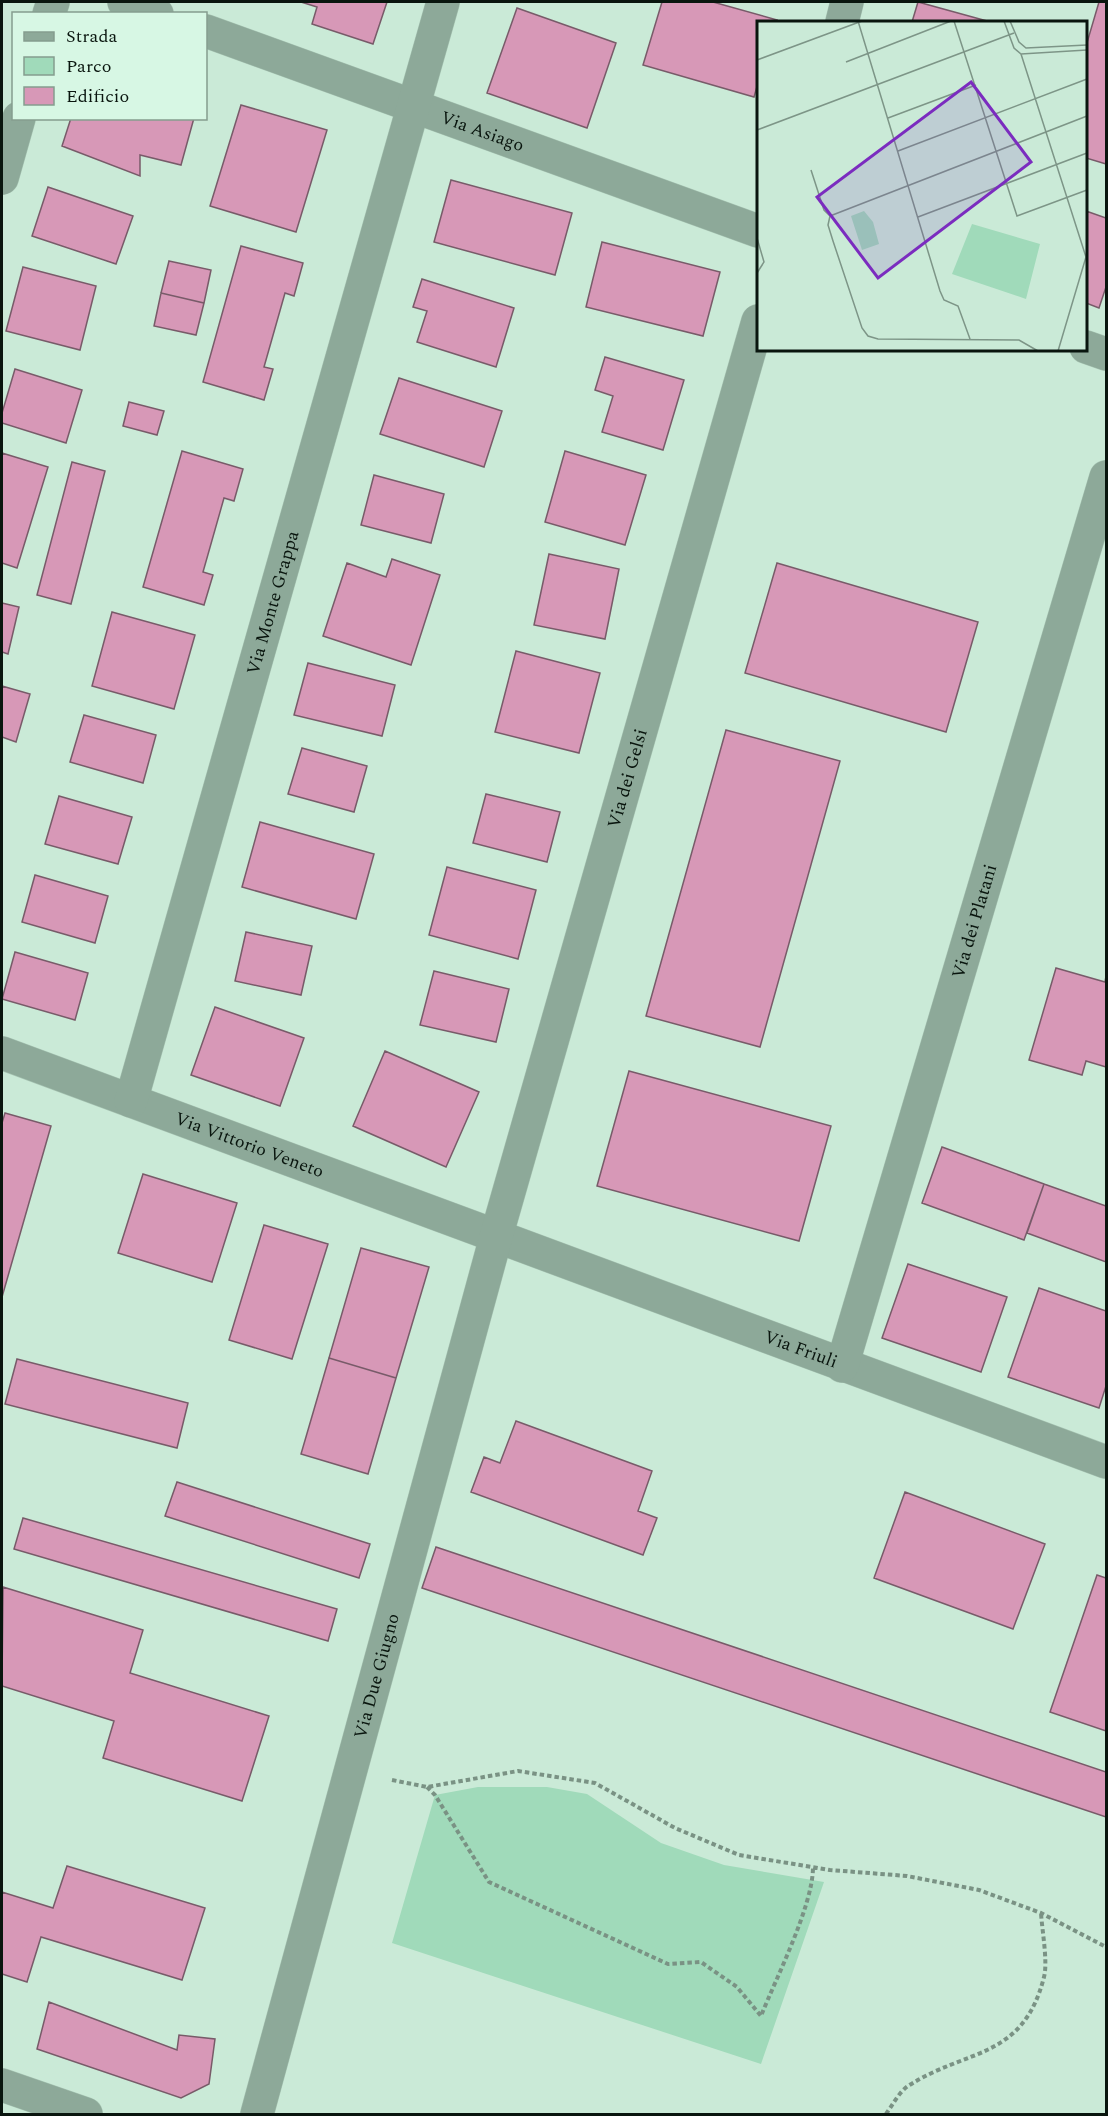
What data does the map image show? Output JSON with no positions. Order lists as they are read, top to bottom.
{
  "streets": {
    "street": [
      "Via Asiago",
      "Via Monte Grappa",
      "Via dei Gelsi",
      "Via dei Platani",
      "Via Vittorio Veneto",
      "Via Friuli",
      "Via Due Giugno"
    ]
  },
  "crossings": [
    ["Via Asiago", "Via Monte Grappa"],
    ["Via Monte Grappa", "Via Vittorio Veneto"],
    ["Via dei Gelsi", "Via Vittorio Veneto"],
    ["Via dei Gelsi", "Via Friuli"],
    ["Via dei Gelsi", "Via Due Giugno"],
    ["Via dei Platani", "Via Friuli"],
    ["Via Vittorio Veneto", "Via Friuli"],
    ["Via Vittorio Veneto", "Via Due Giugno"],
    ["Via Friuli", "Via Due Giugno"]
  ],
  "legend": ["Strada", "Parco", "Edificio"]
}
